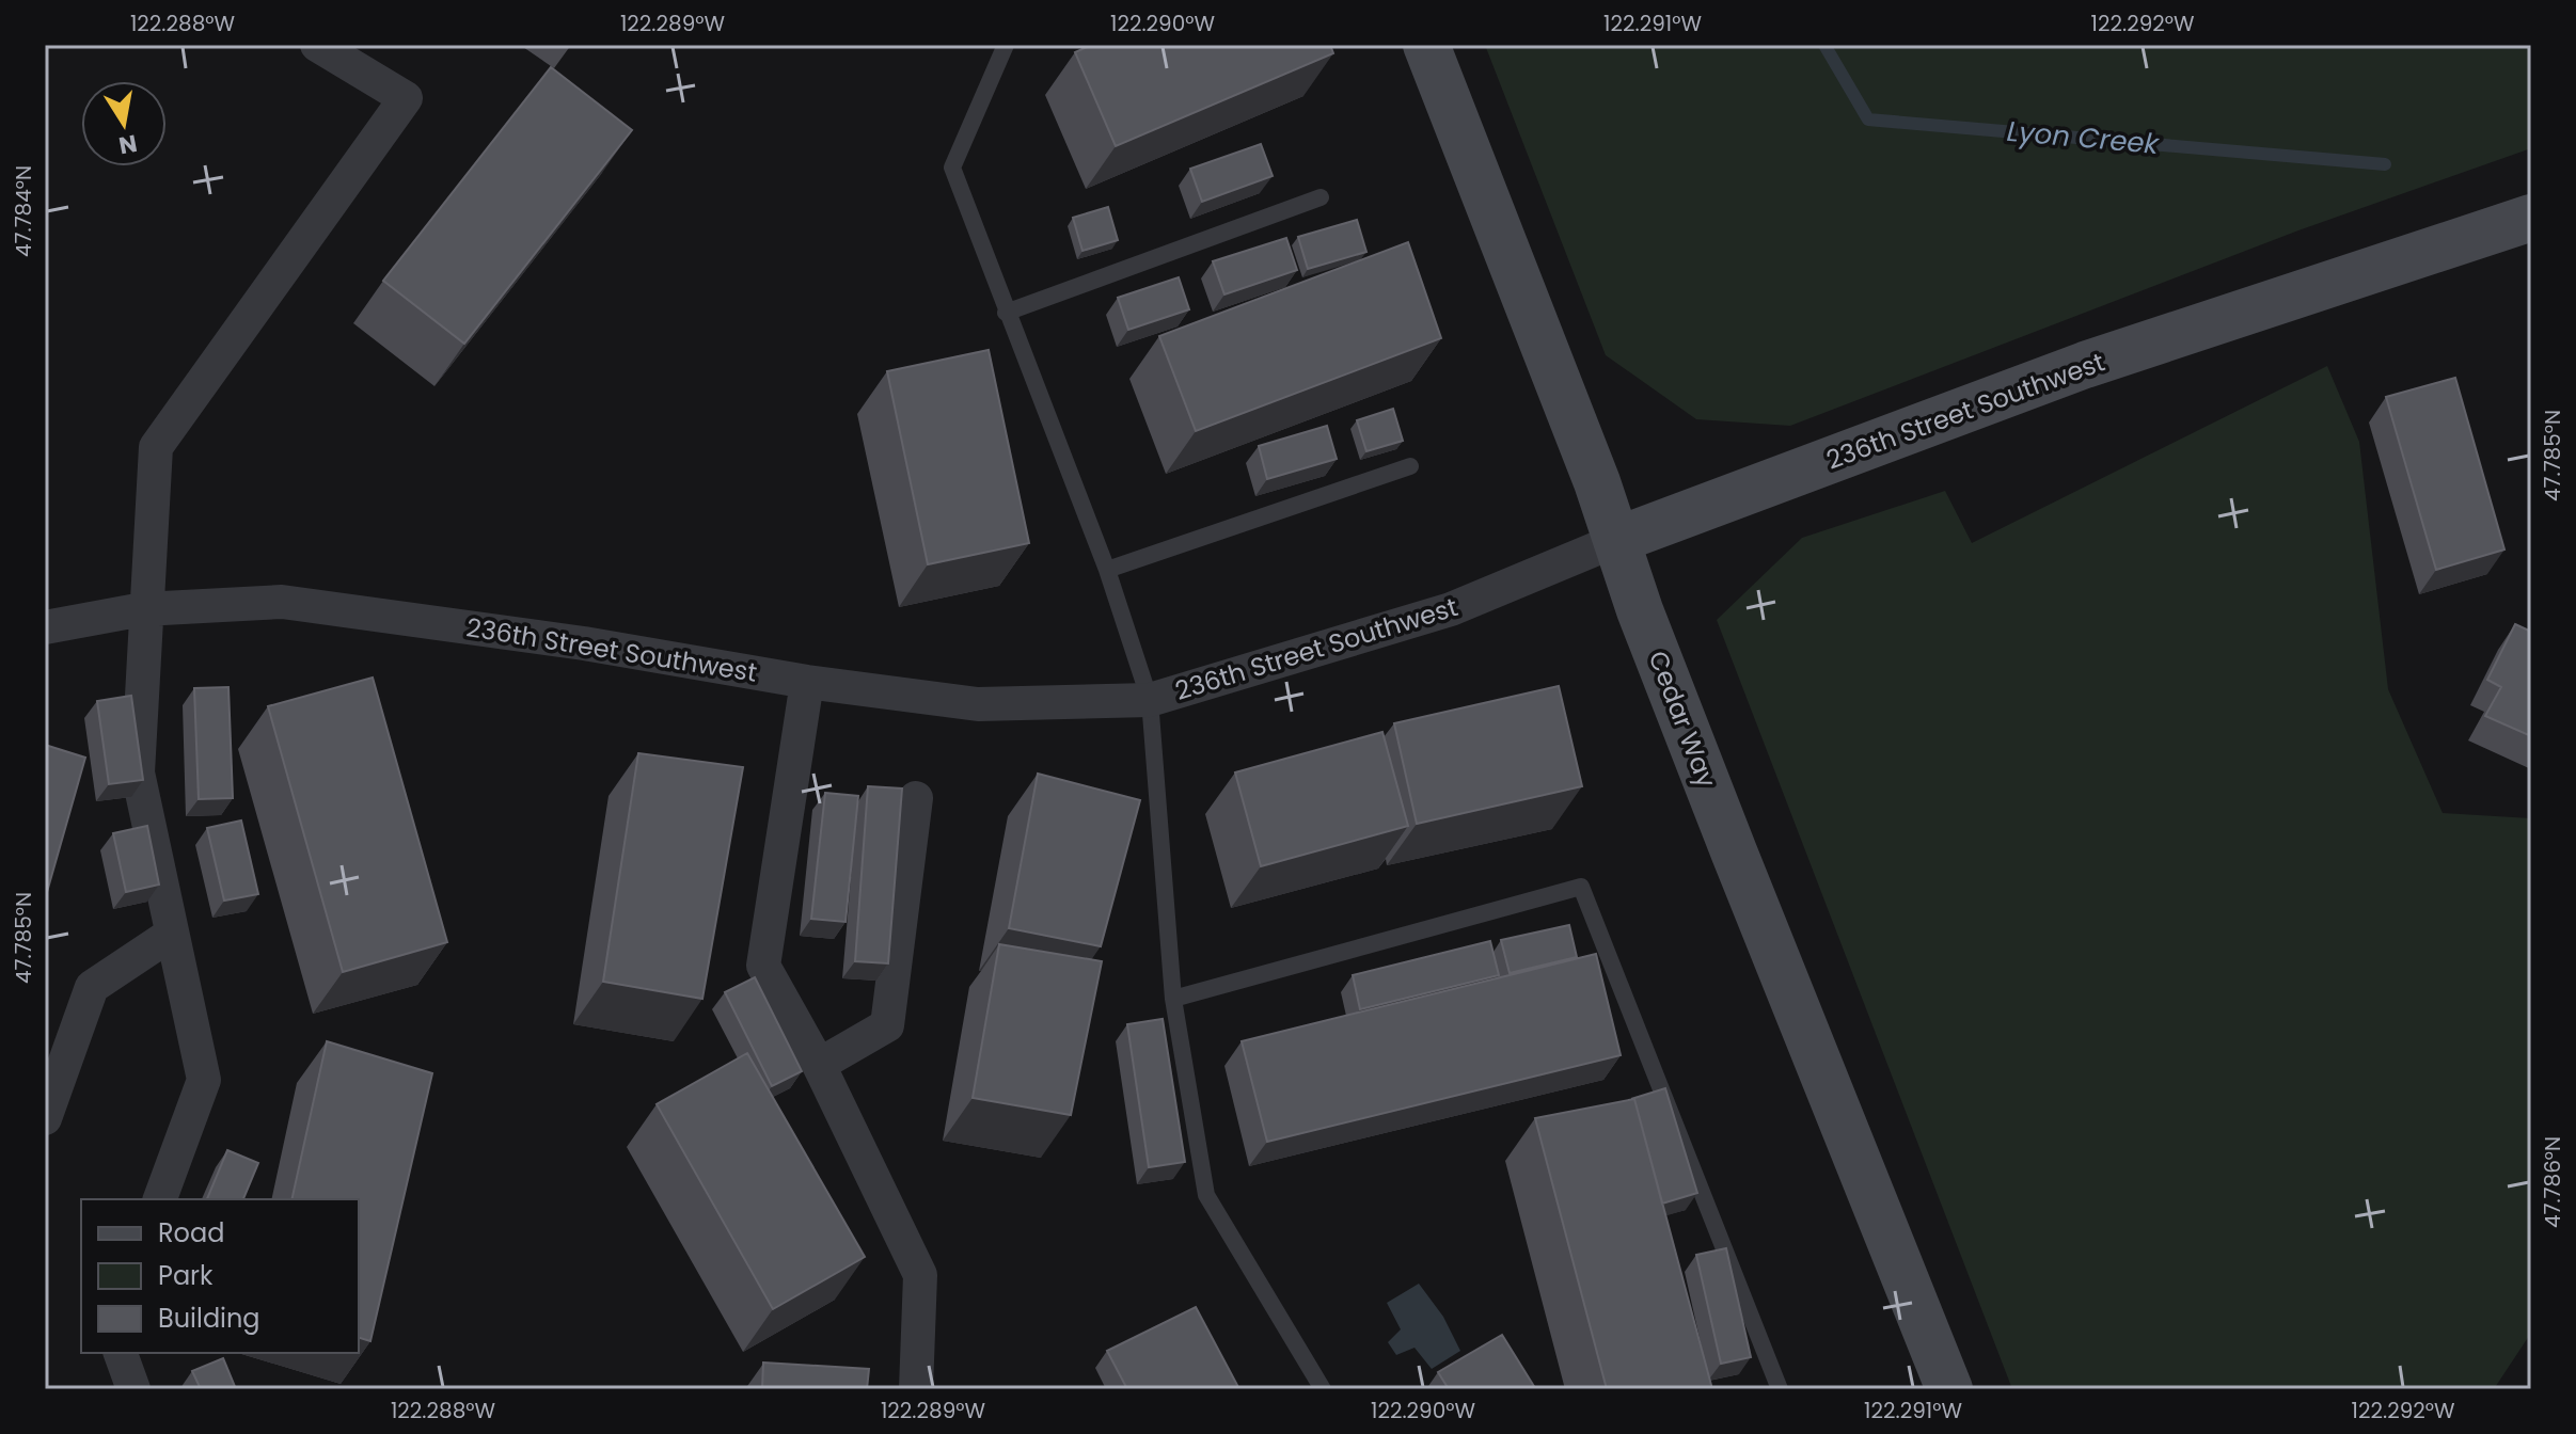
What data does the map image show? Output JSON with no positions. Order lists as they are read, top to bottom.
{
  "streets": {
    "main road": ["236th Street Southwest", "Cedar Way"]
  },
  "crossings": [
    ["236th Street Southwest", "Cedar Way"]
  ],
  "water": ["Lyon Creek"],
  "legend": ["Road", "Park", "Building"],
  "north": "bottom",
  "coordinates": [
    "122.288°W",
    "122.289°W",
    "122.290°W",
    "122.291°W",
    "122.292°W",
    "47.784°N",
    "47.785°N",
    "47.786°N"
  ]
}
